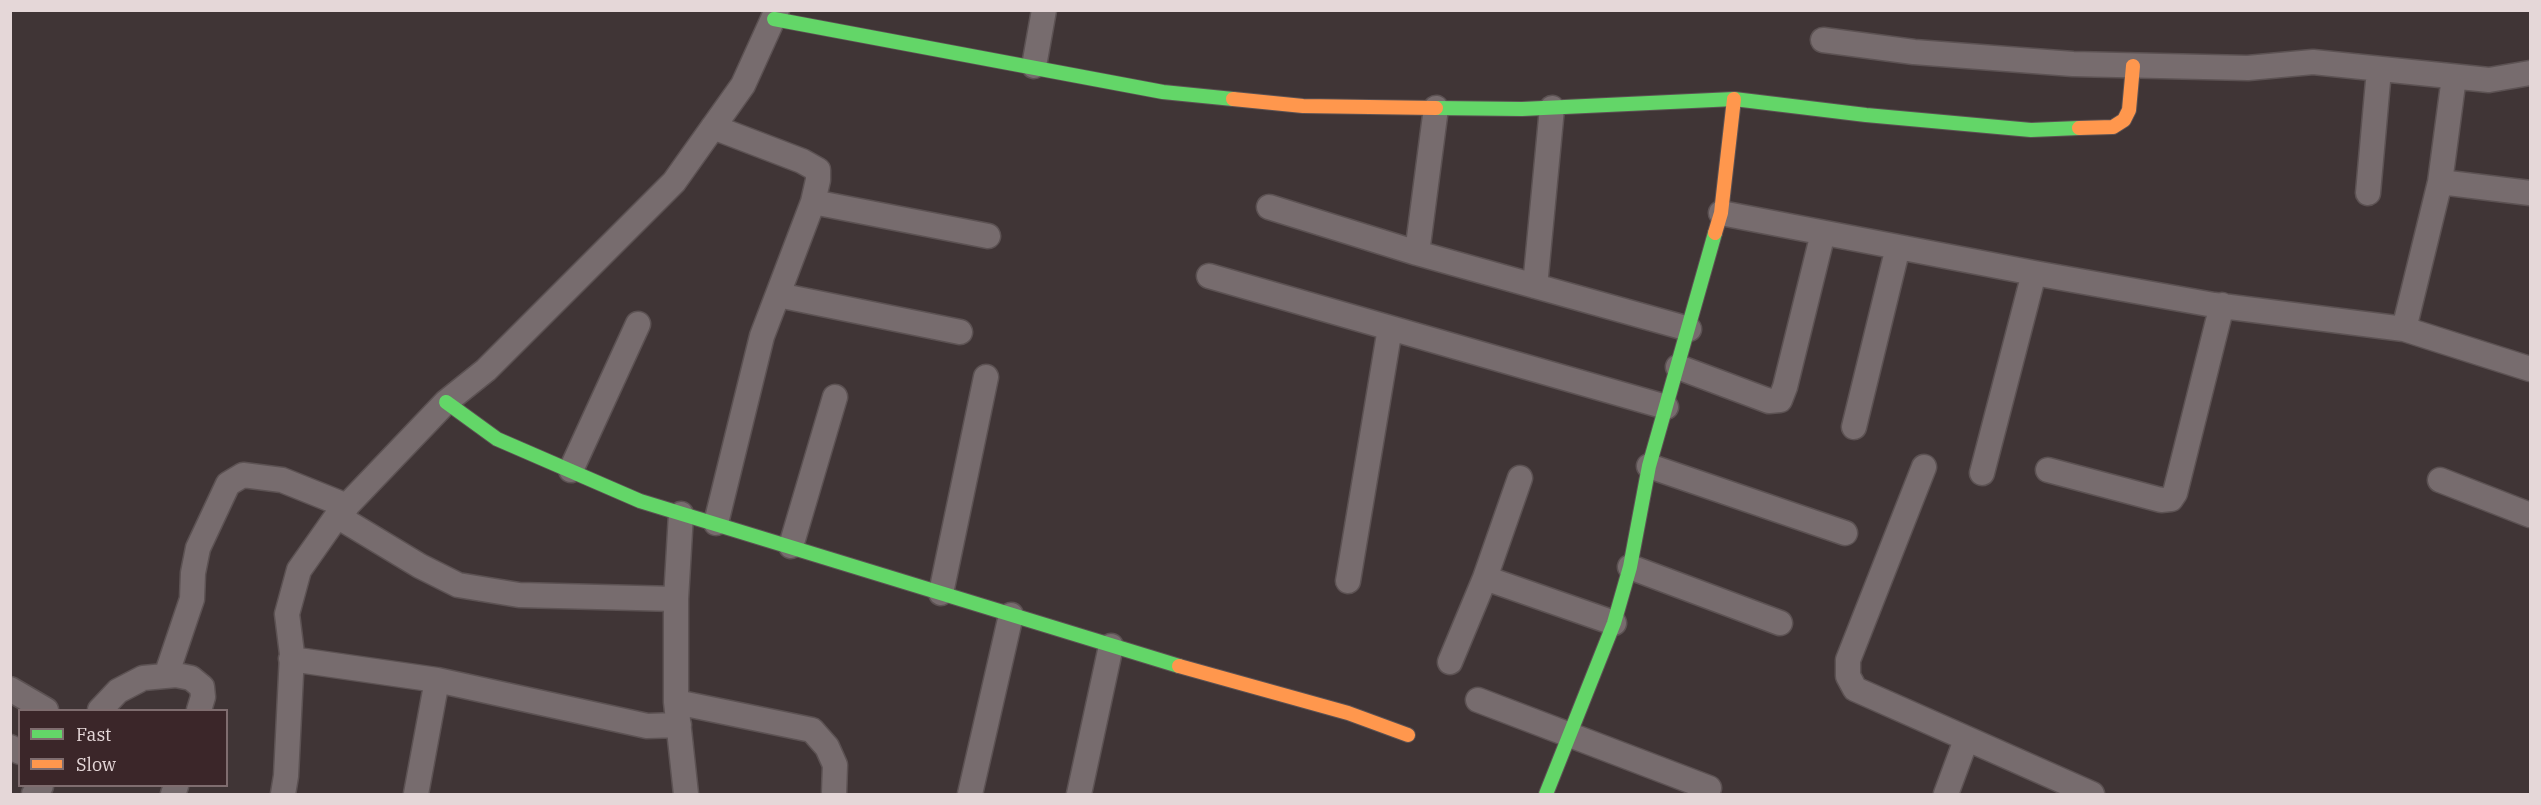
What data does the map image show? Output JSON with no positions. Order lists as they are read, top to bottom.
{
  "legend": ["Fast", "Slow"]
}
